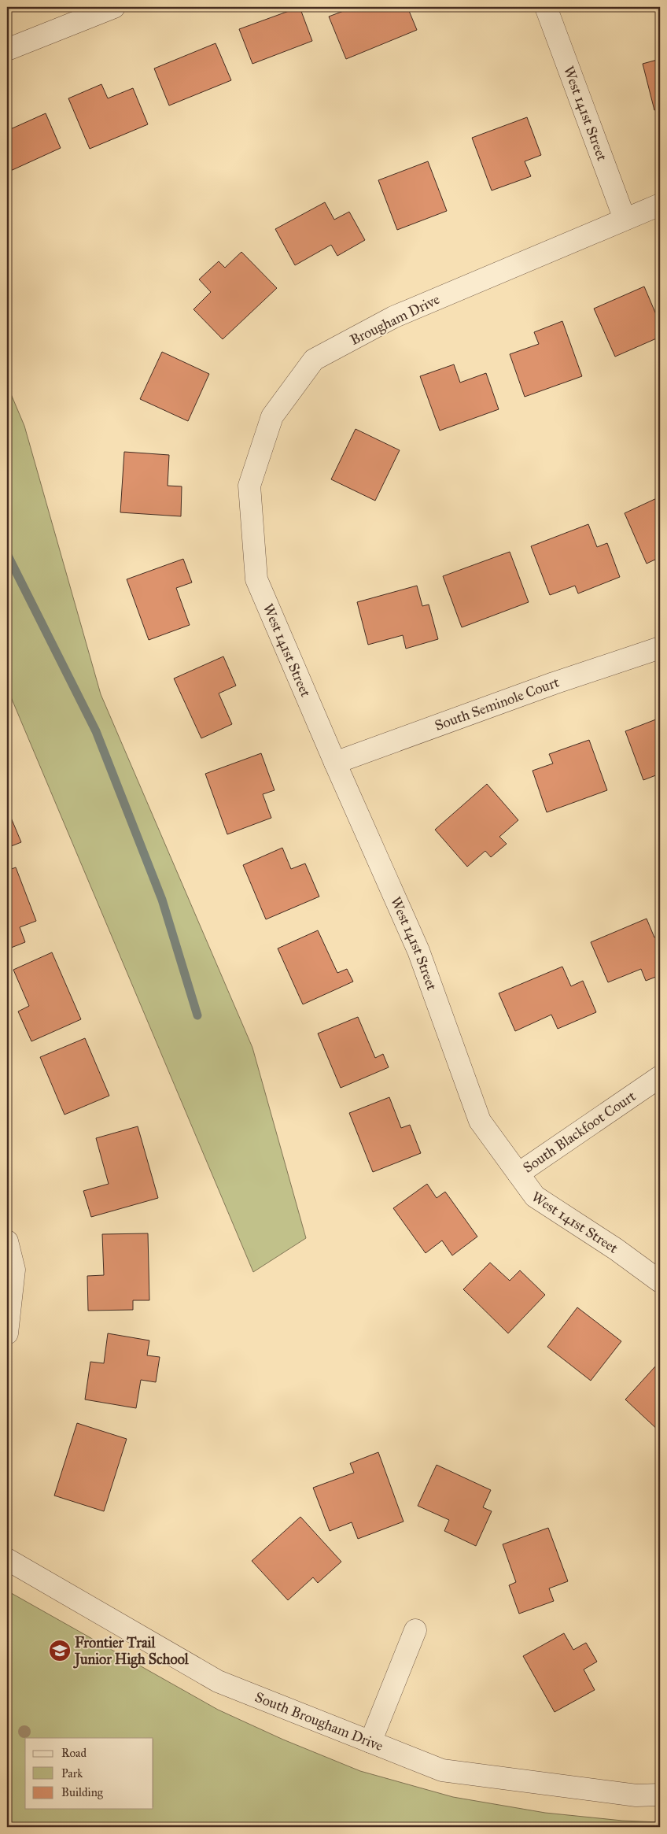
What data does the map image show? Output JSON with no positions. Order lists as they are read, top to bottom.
{
  "streets": {
    "street": [
      "West 141st Street",
      "Brougham Drive",
      "South Seminole Court",
      "South Blackfoot Court",
      "South Brougham Drive"
    ]
  },
  "crossings": [
    ["West 141st Street", "Brougham Drive"],
    ["West 141st Street", "South Seminole Court"],
    ["West 141st Street", "South Blackfoot Court"]
  ],
  "places": {
    "school or university": ["Frontier Trail Junior High School"]
  },
  "legend": ["Road", "Park", "Building"]
}
